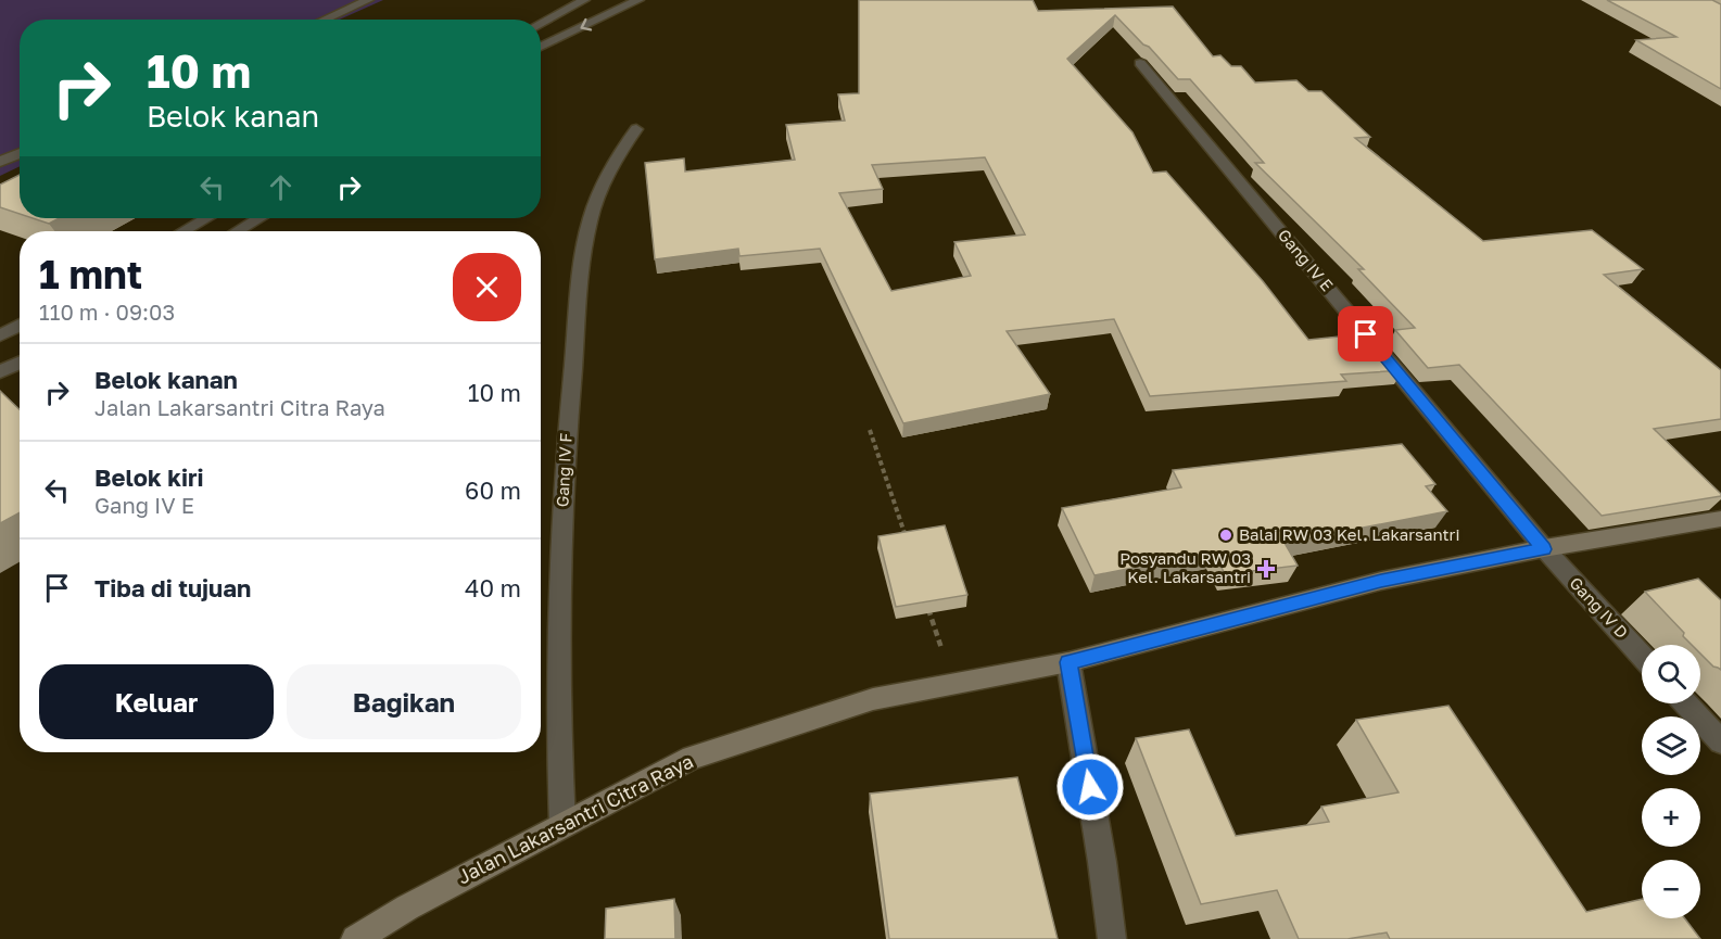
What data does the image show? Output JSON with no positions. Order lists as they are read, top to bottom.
{
  "streets": {
    "street": [
      "Gang IV E",
      "Gang IV F",
      "Gang IV D",
      "Jalan Lakarsantri Citra Raya"
    ]
  },
  "crossings": [
    ["Gang IV E", "Gang IV D"],
    ["Gang IV E", "Jalan Lakarsantri Citra Raya"],
    ["Gang IV F", "Jalan Lakarsantri Citra Raya"],
    ["Gang IV D", "Jalan Lakarsantri Citra Raya"]
  ],
  "places": {
    "other": ["Balai RW 03 Kel. Lakarsantri"],
    "health": ["Posyandu RW 03 Kel. Lakarsantri"]
  },
  "page": {
    "turn": ["10 m", "Belok kanan"],
    "heading": ["1 mnt", "110 m · 09:03"],
    "list": [
      {
        "name": "Belok kanan",
        "note": "Jalan Lakarsantri Citra Raya",
        "value": "10 m"
      },
      {
        "name": "Belok kiri",
        "note": "Gang IV E",
        "value": "60 m"
      },
      {
        "name": "Tiba di tujuan",
        "value": "40 m"
      }
    ],
    "map_buttons": ["+", "−"],
    "buttons": ["Keluar", "Bagikan"]
  }
}
